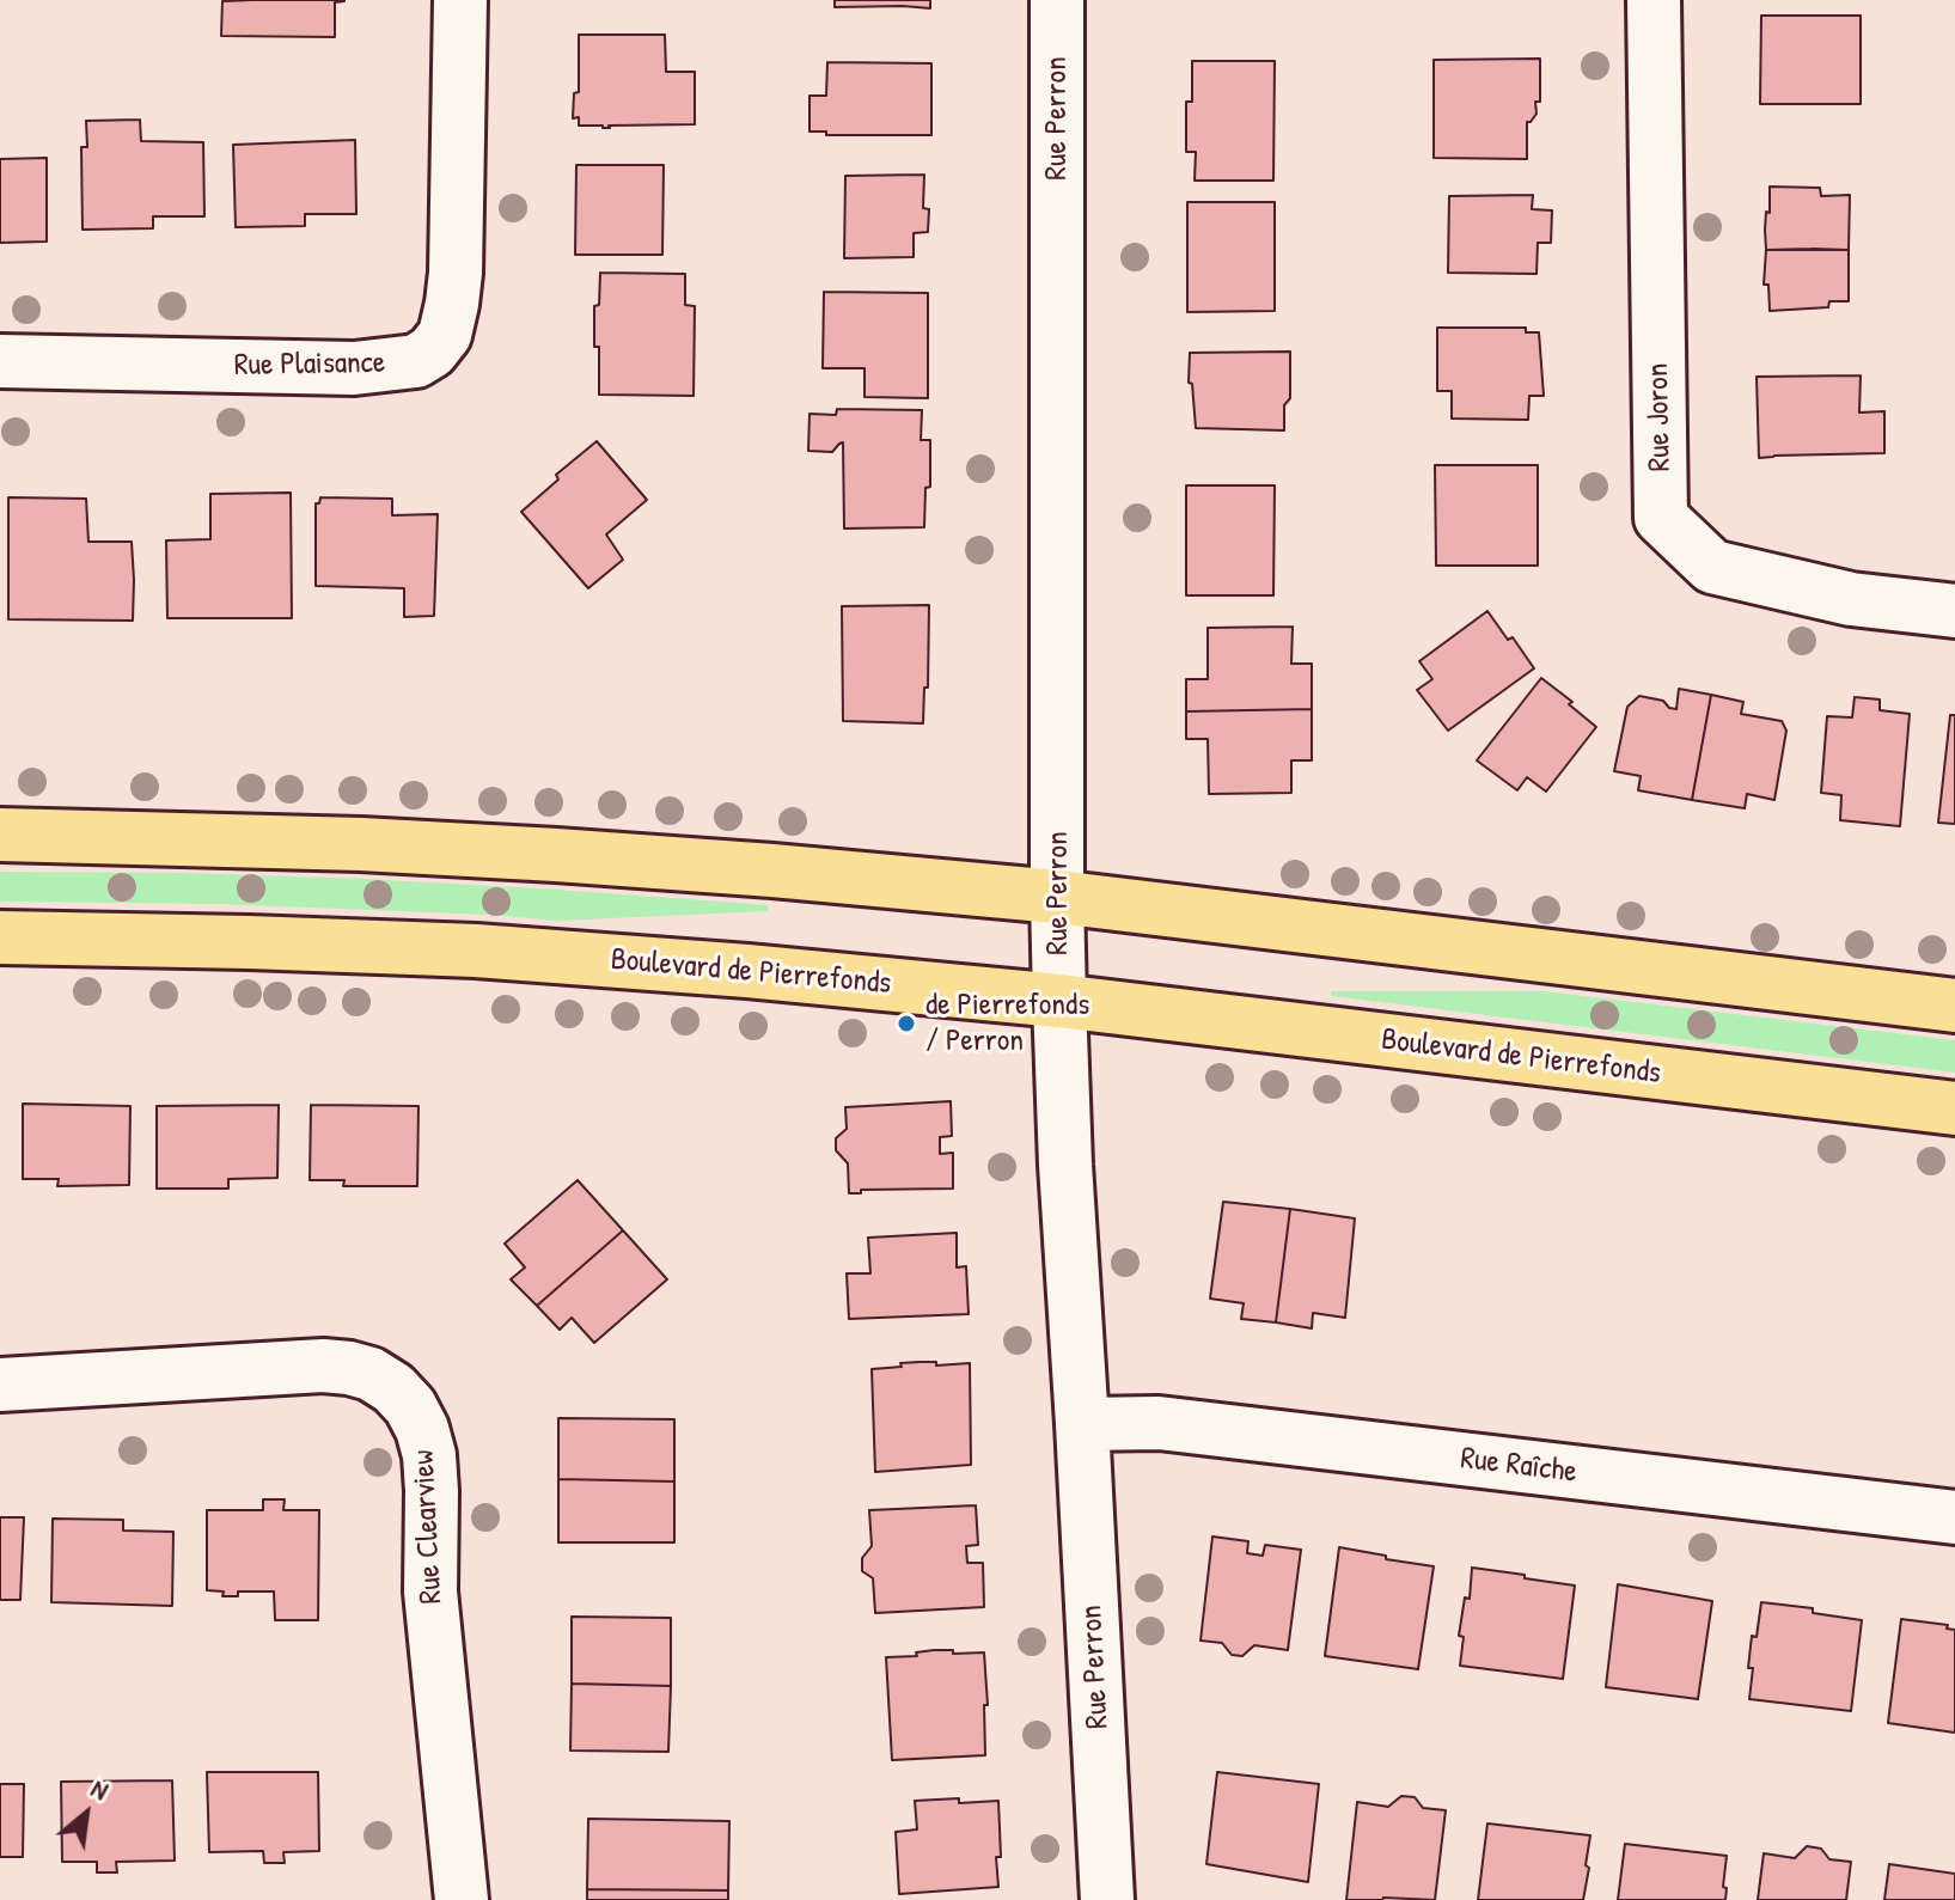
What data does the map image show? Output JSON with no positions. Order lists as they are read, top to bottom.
{
  "streets": {
    "main road": ["Boulevard de Pierrefonds"],
    "street": [
      "Rue Perron",
      "Rue Plaisance",
      "Rue Joron",
      "Rue Raîche",
      "Rue Clearview"
    ]
  },
  "crossings": [
    ["Rue Perron", "Boulevard de Pierrefonds"],
    ["Rue Perron", "Rue Raîche"]
  ],
  "places": ["de Pierrefonds / Perron"],
  "north": "top right"
}
